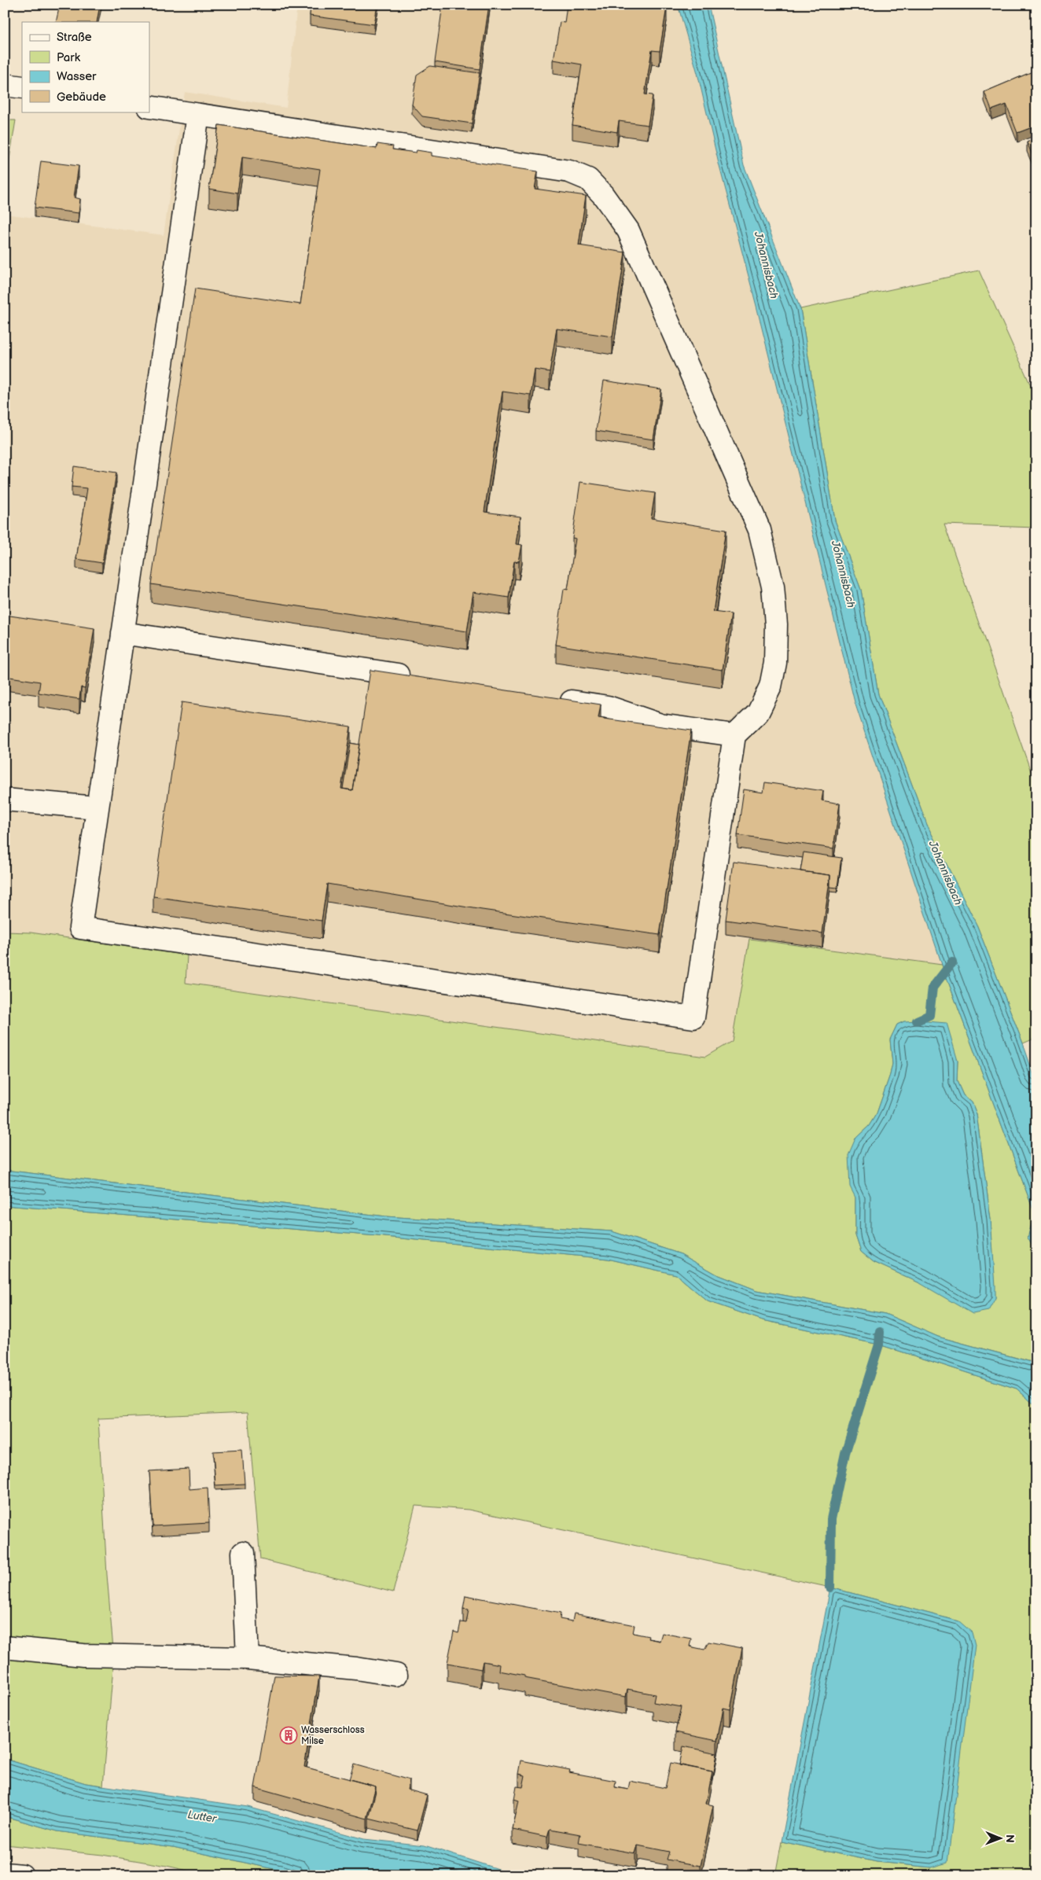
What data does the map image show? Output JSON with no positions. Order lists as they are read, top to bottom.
{
  "water": ["Johannisbach", "Lutter"],
  "places": {
    "building": ["Wasserschloss Milse"]
  },
  "legend": [
    "Straße",
    "Park",
    "Wasser",
    "Gebäude"
  ],
  "north": "right"
}
